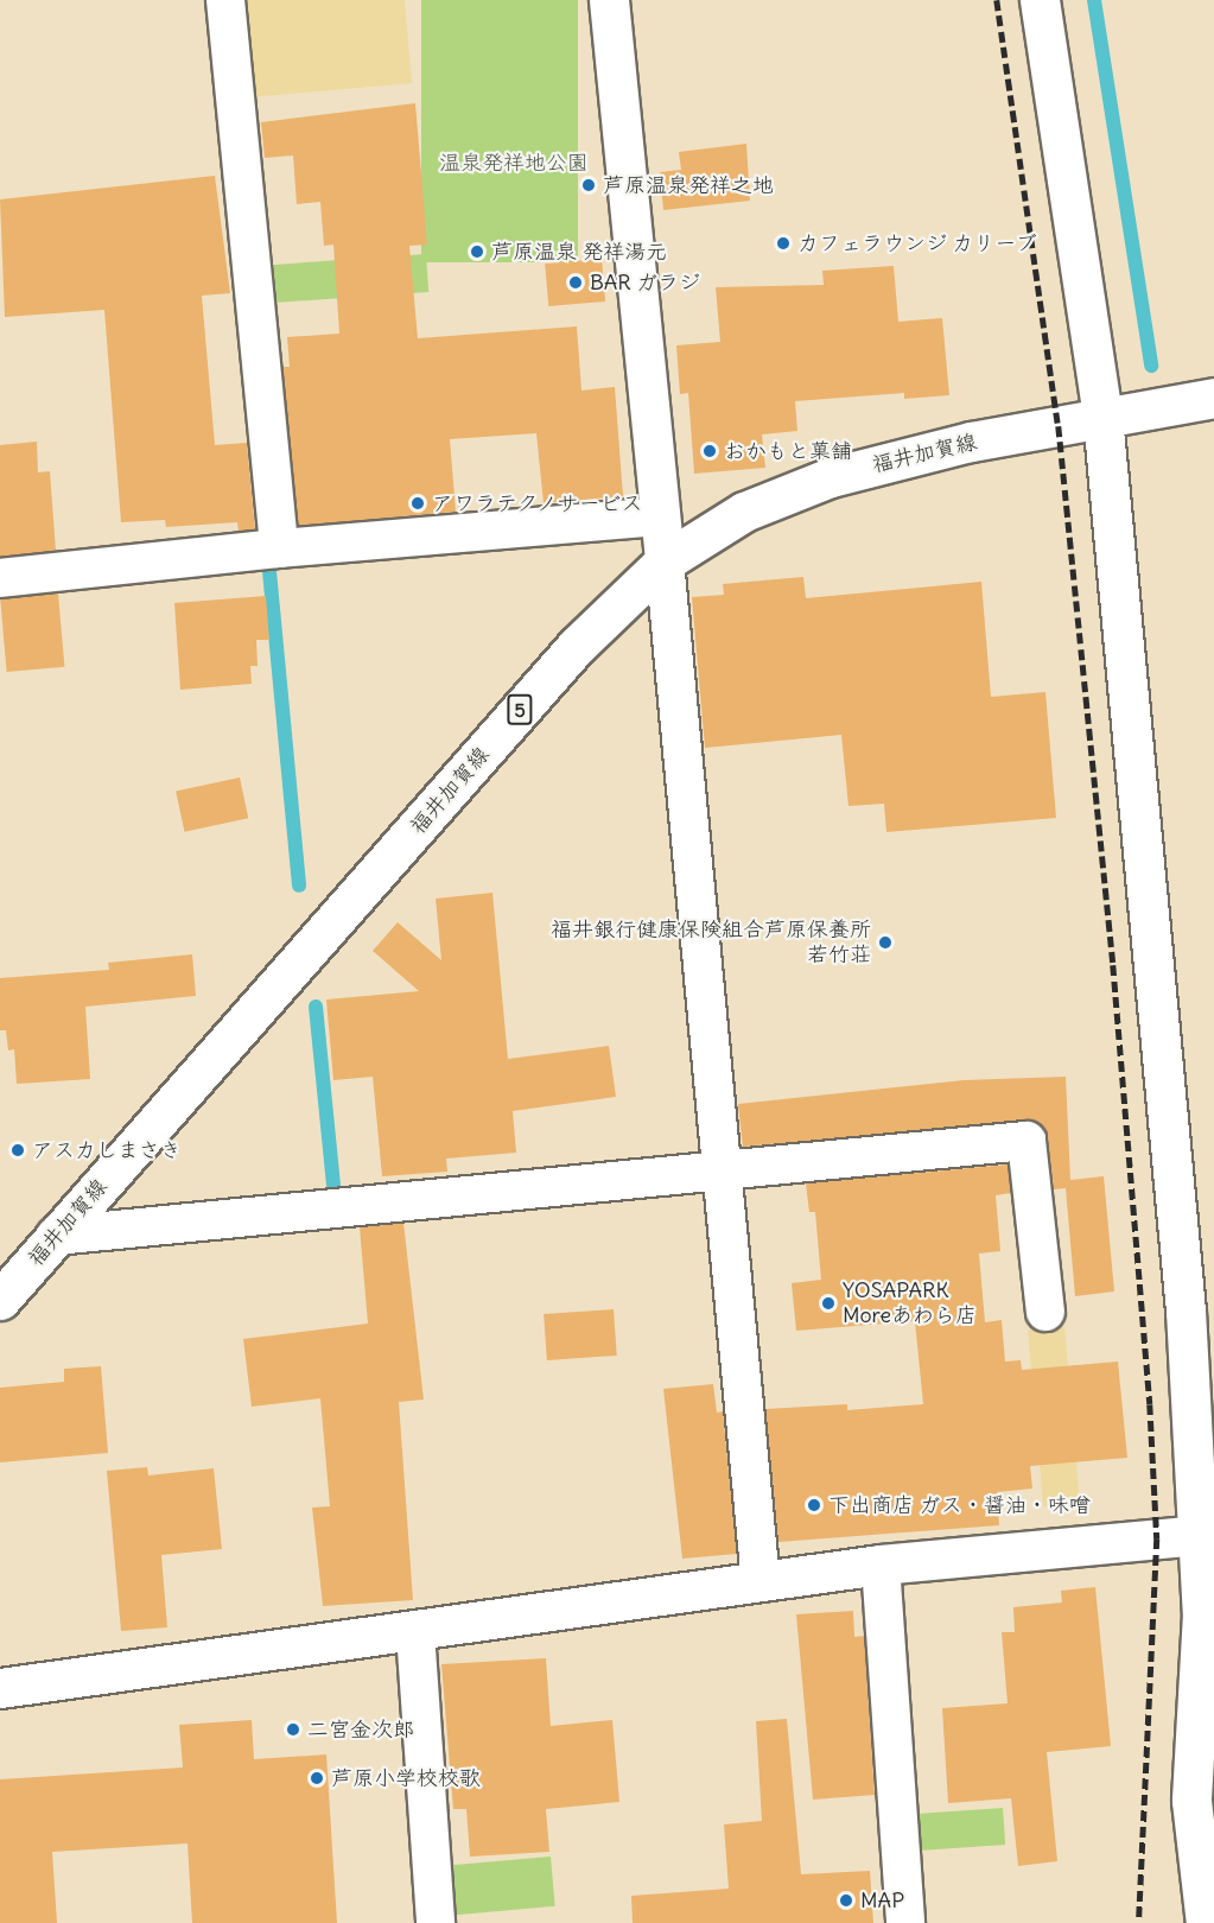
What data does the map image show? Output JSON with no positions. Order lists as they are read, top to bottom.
{
  "streets": {
    "street": ["福井加賀線", "5"]
  },
  "parks": ["温泉発祥地公園"],
  "places": [
    "芦原温泉発祥之地",
    "カフェラウンジ カリーブ",
    "芦原温泉 発祥湯元",
    "BAR ガラジ",
    "おかもと菓舗",
    "アワラテクノサービス",
    "福井銀行健康保険組合芦原保養所 若竹荘",
    "アスカしまさき",
    "YOSAPARK Moreあわら店",
    "下出商店 ガス・醤油・味噌",
    "二宮金次郎",
    "芦原小学校校歌",
    "MAP"
  ]
}
